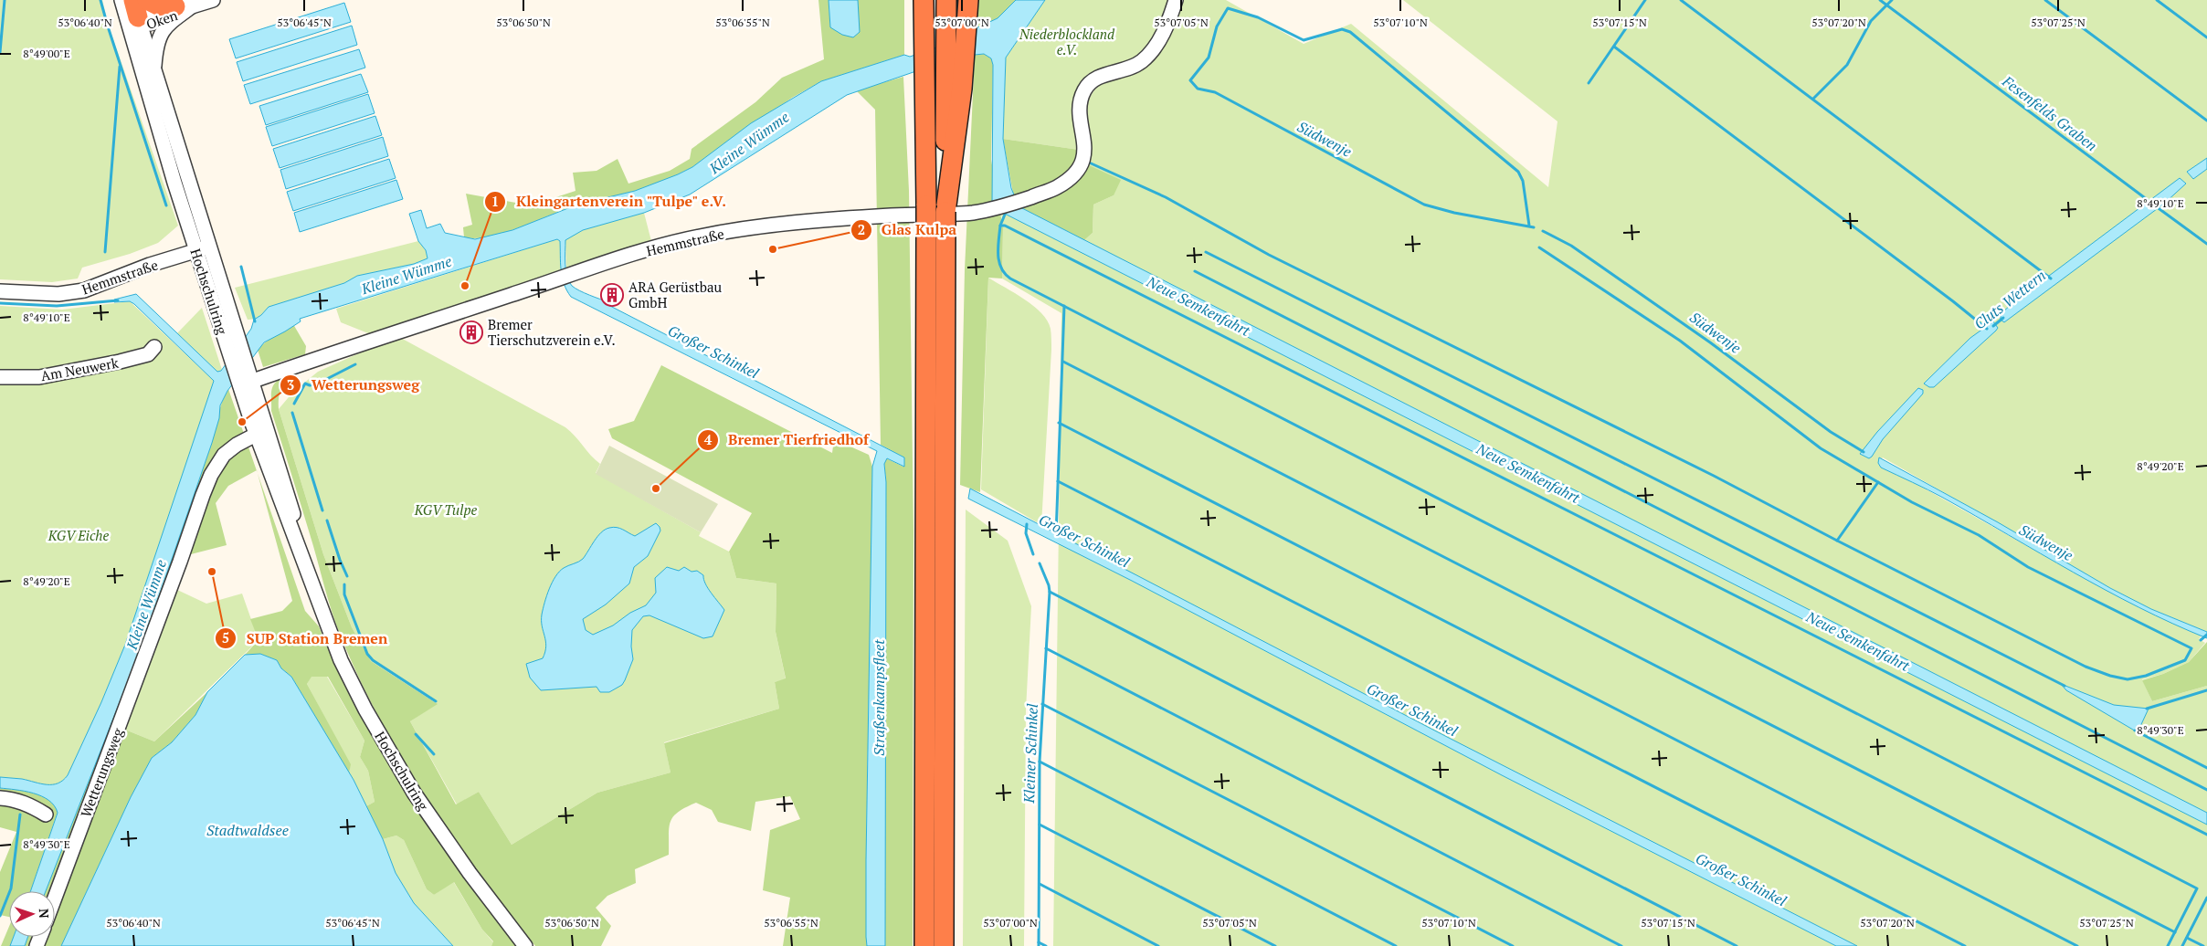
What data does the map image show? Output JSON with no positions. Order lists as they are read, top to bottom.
{
  "streets": {
    "street": [
      "Oken",
      "Hemmstraße",
      "Hochschulring",
      "Am Neuwerk",
      "Wetterungsweg"
    ]
  },
  "crossings": [
    ["Oken", "Hochschulring"],
    ["Hemmstraße", "Hochschulring"],
    ["Hochschulring", "Wetterungsweg"]
  ],
  "water": [
    "Fesenfelds Graben",
    "Südwenje",
    "Kleine Wümme",
    "Cluts Wettern",
    "Neue Semkenfahrt",
    "Großer Schinkel",
    "Straßenkampsfleet",
    "Kleiner Schinkel",
    "Stadtwaldsee"
  ],
  "parks": ["Niederblockland e.V.", "KGV Tulpe", "KGV Eiche"],
  "places": {
    "other": [
      "Glas Kulpa",
      "Kleingartenverein \"Tulpe\" e.V.",
      "Wetterungsweg",
      "Bremer Tierfriedhof",
      "SUP Station Bremen"
    ],
    "building": ["ARA Gerüstbau GmbH", "Bremer Tierschutzverein e.V."]
  },
  "north": "right",
  "coordinates": [
    "53°06'40\"N",
    "53°06'45\"N",
    "53°06'50\"N",
    "53°06'55\"N",
    "53°07'00\"N",
    "53°07'05\"N",
    "53°07'10\"N",
    "53°07'15\"N",
    "53°07'20\"N",
    "53°07'25\"N",
    "8°49'00\"E",
    "8°49'10\"E",
    "8°49'20\"E",
    "8°49'30\"E"
  ]
}
